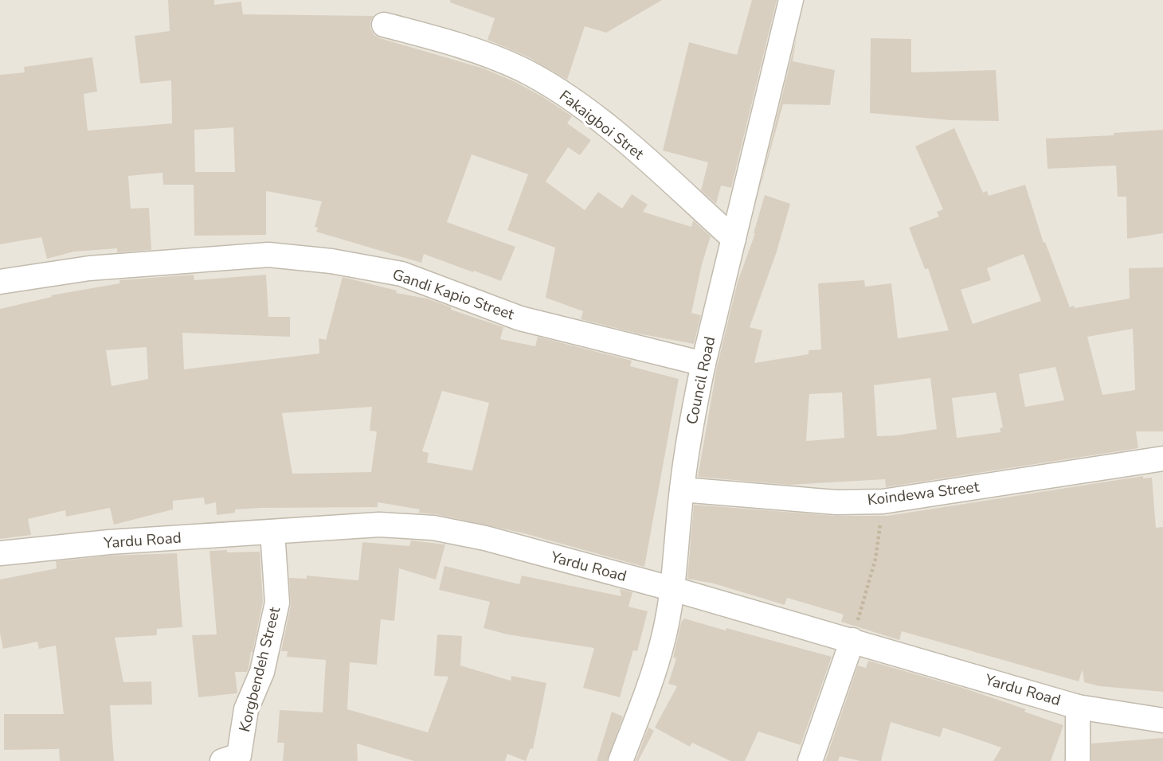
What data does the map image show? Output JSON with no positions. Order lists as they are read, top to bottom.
{
  "streets": {
    "street": [
      "Fakaigboi Stret",
      "Gandi Kapio Street",
      "Council Road",
      "Koindewa Street",
      "Yardu Road",
      "Korgbendeh Street"
    ]
  },
  "crossings": [
    ["Fakaigboi Stret", "Council Road"],
    ["Gandi Kapio Street", "Council Road"],
    ["Council Road", "Koindewa Street"],
    ["Council Road", "Yardu Road"],
    ["Yardu Road", "Korgbendeh Street"]
  ]
}
